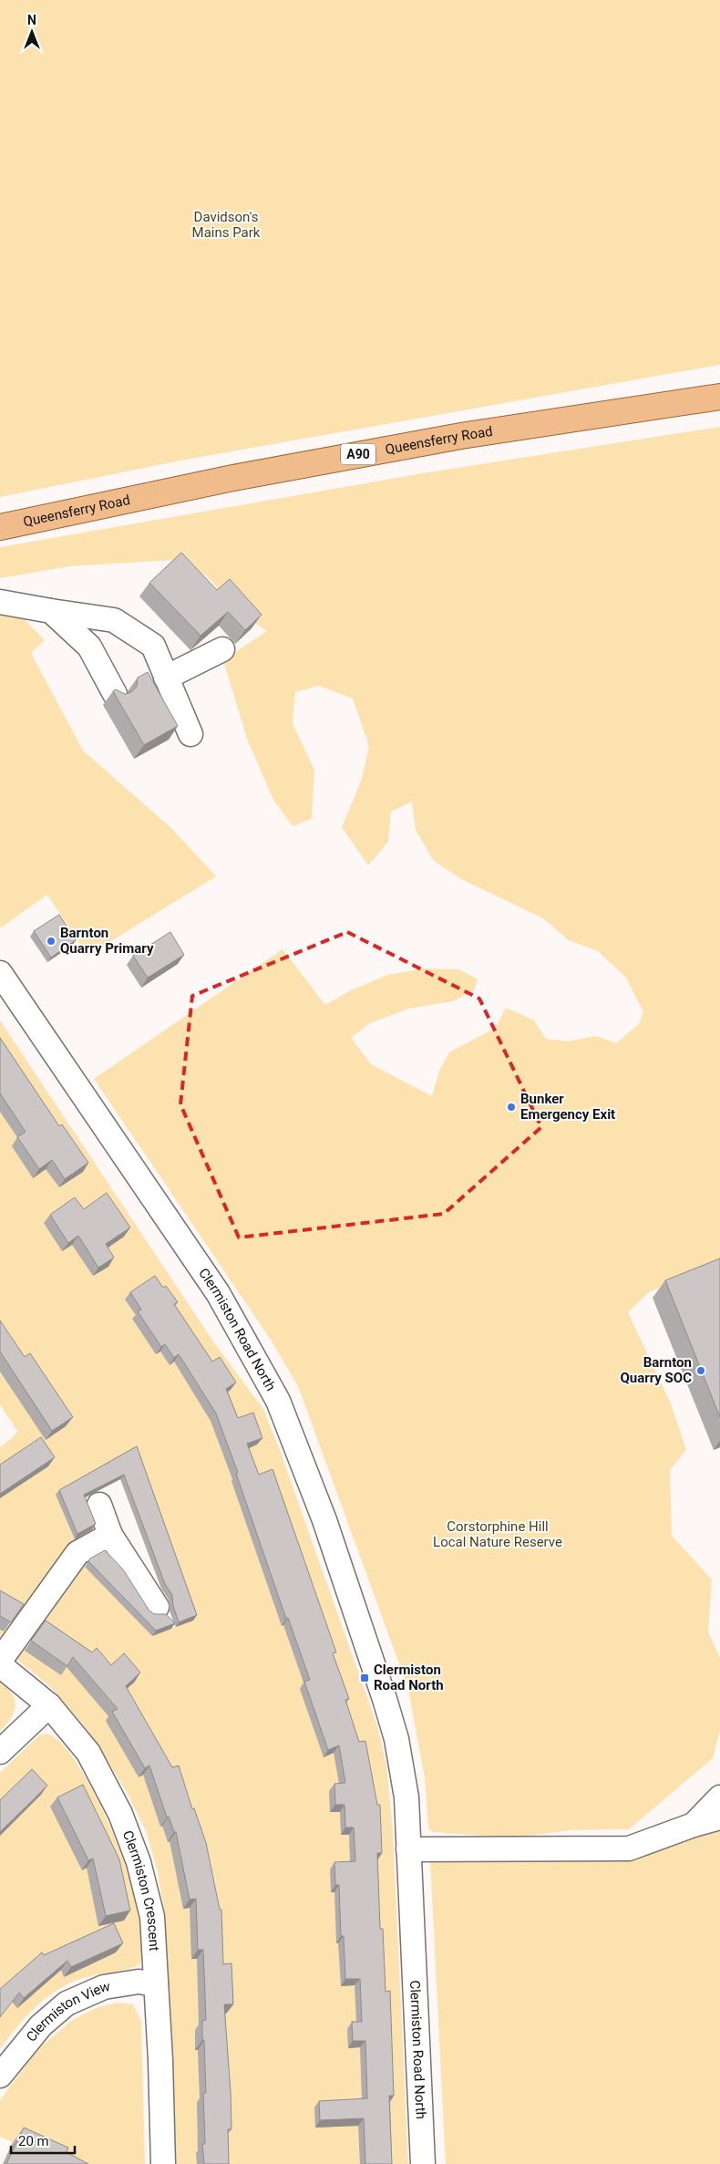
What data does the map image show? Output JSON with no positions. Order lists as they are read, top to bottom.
{
  "streets": {
    "main road": ["Queensferry Road", "A90"],
    "street": ["Clermiston Road North", "Clermiston Crescent", "Clermiston View"]
  },
  "crossings": [
    ["Clermiston Crescent", "Clermiston View"]
  ],
  "parks": ["Davidson's Mains Park", "Corstorphine Hill Local Nature Reserve"],
  "places": {
    "other": ["Barnton Quarry Primary", "Bunker Emergency Exit", "Barnton Quarry SOC"],
    "transit": ["Clermiston Road North"]
  },
  "scale_bar": "20 m",
  "north": "top"
}
